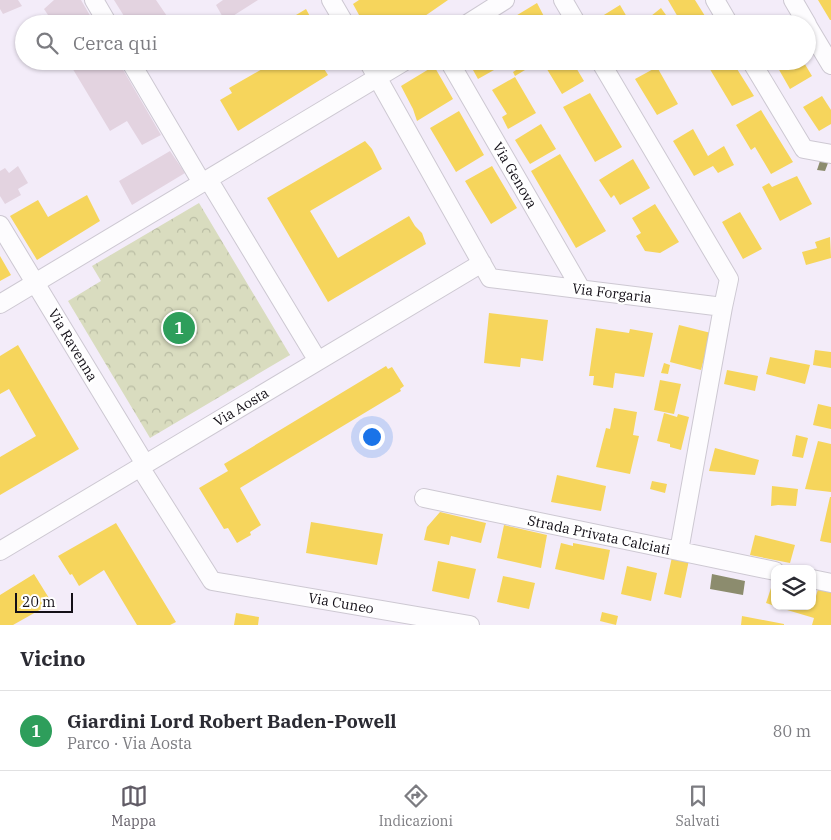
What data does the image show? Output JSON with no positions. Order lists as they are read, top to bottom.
{
  "streets": {
    "street": [
      "Via Genova",
      "Via Forgaria",
      "Via Ravenna",
      "Via Aosta",
      "Strada Privata Calciati",
      "Via Cuneo"
    ]
  },
  "crossings": [
    ["Via Genova", "Via Forgaria"],
    ["Via Forgaria", "Via Aosta"],
    ["Via Ravenna", "Via Aosta"],
    ["Via Ravenna", "Via Cuneo"]
  ],
  "scale_bar": "20 m",
  "page": {
    "search": "Cerca qui",
    "pins": "1",
    "scale": "20 m",
    "heading": "Vicino",
    "list": [
      {
        "mark": "1",
        "name": "Giardini Lord Robert Baden-Powell",
        "note": "Parco · Via Aosta",
        "value": "80 m"
      }
    ],
    "nav": ["Mappa", "Indicazioni", "Salvati"]
  }
}
